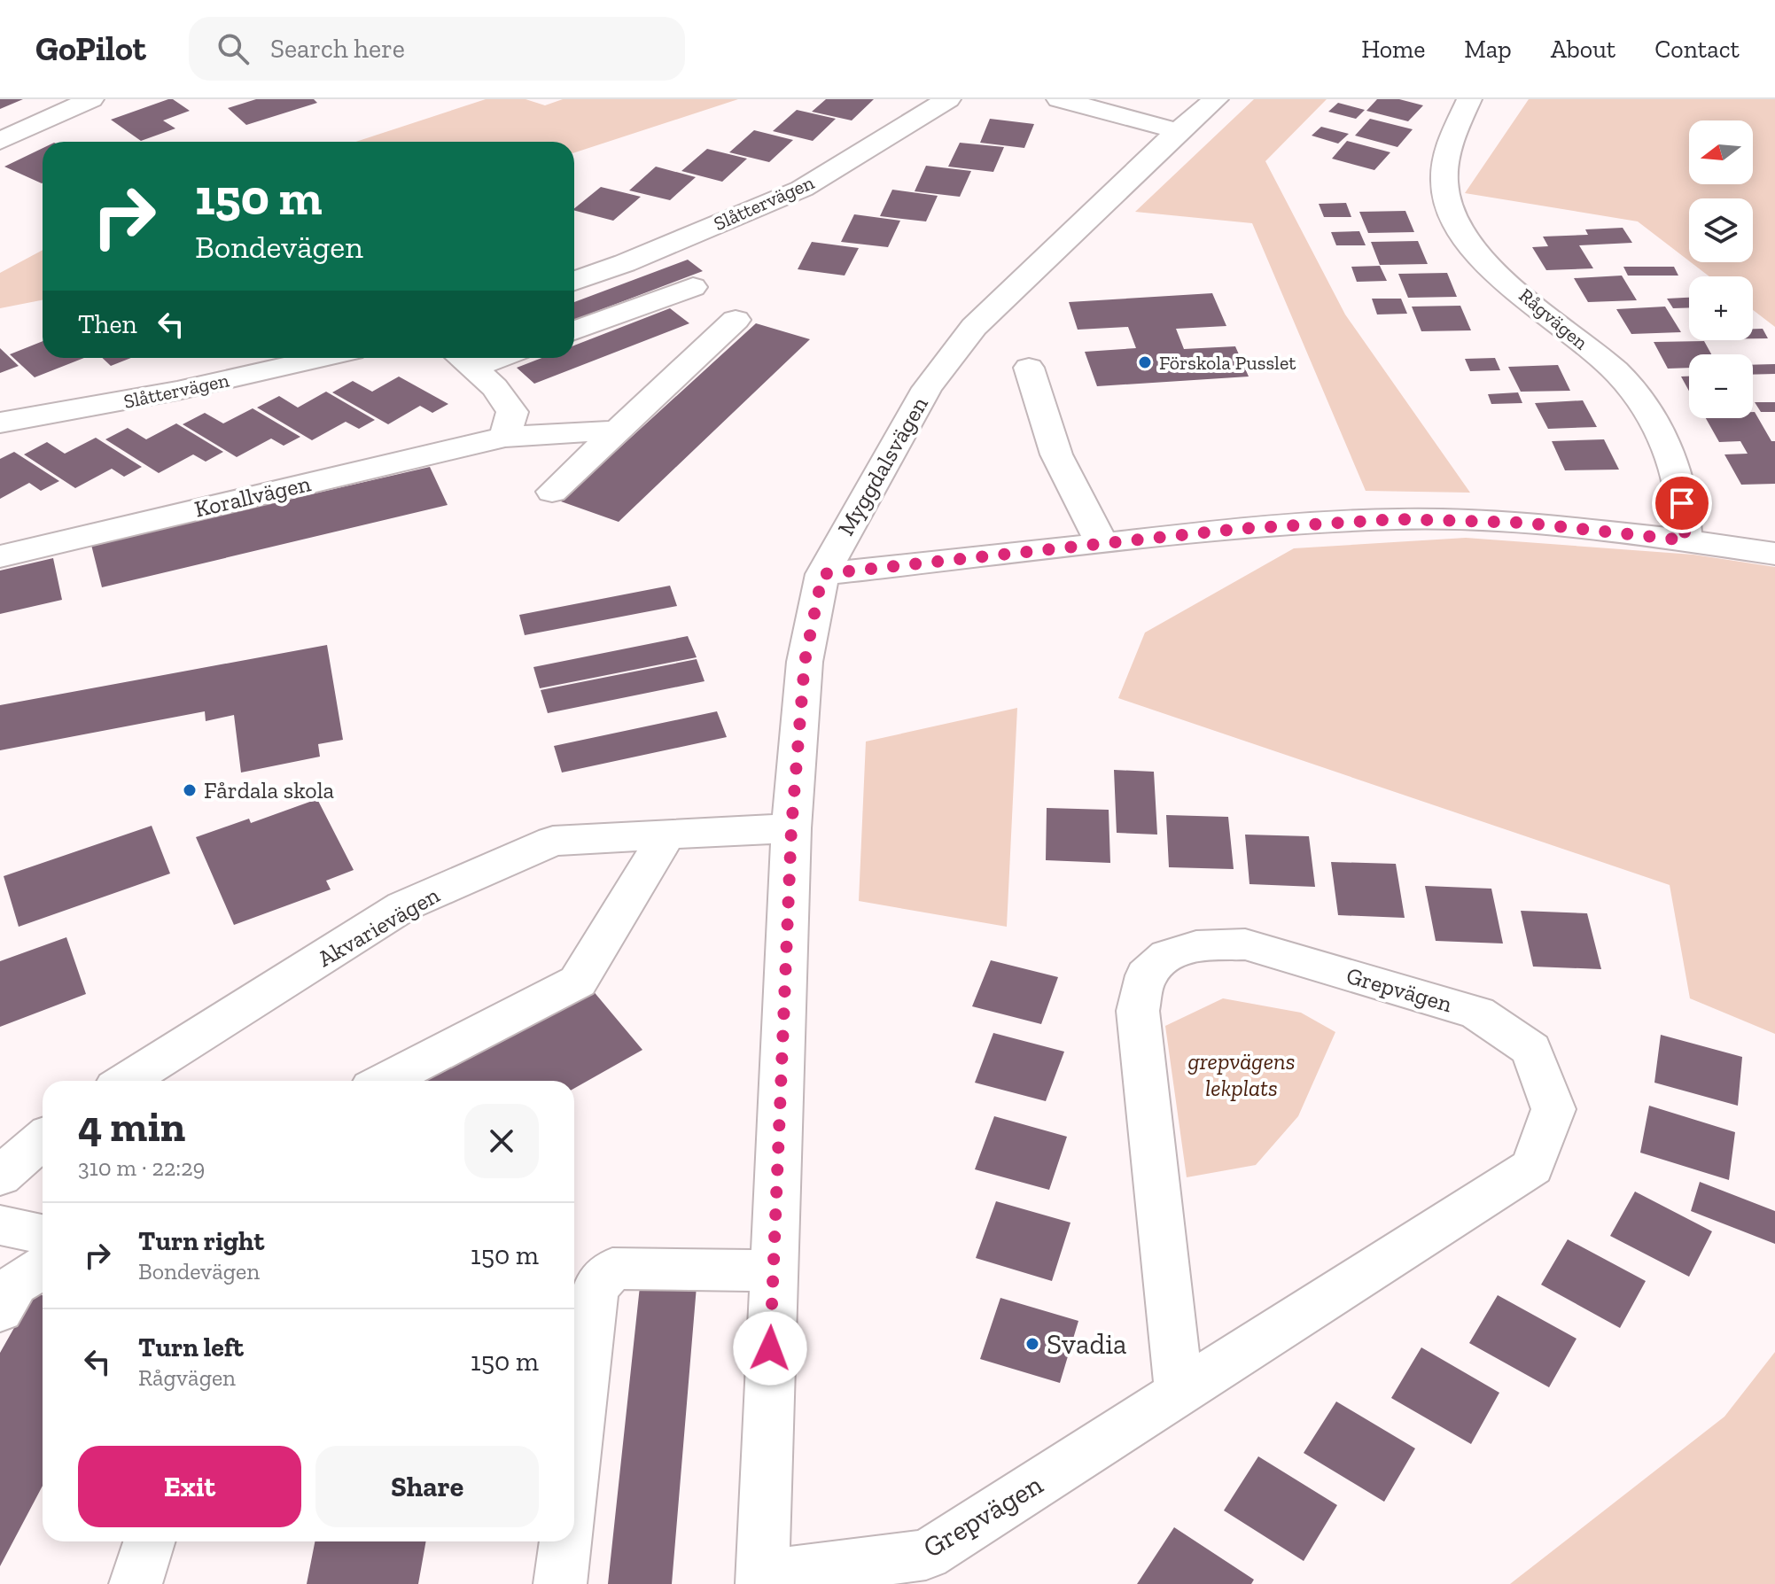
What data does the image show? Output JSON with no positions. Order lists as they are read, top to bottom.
{
  "streets": {
    "street": [
      "Slåttervägen",
      "Rågvägen",
      "Myggdalsvägen",
      "Korallvägen",
      "Akvarievägen",
      "Grepvägen"
    ]
  },
  "crossings": [
    ["Myggdalsvägen", "Akvarievägen"],
    ["Myggdalsvägen", "Grepvägen"]
  ],
  "parks": ["grepvägens lekplats"],
  "places": ["Förskola Pusslet", "Fårdala skola", "Svadia"],
  "north": "left",
  "page": {
    "header": "GoPilot",
    "search": "Search here",
    "nav": [
      "Home",
      "Map",
      "About",
      "Contact"
    ],
    "map_buttons": ["+", "−"],
    "turn": ["150 m", "Bondevägen"],
    "then": "Then",
    "heading": ["4 min", "310 m · 22:29"],
    "list": [
      {
        "name": "Turn right",
        "note": "Bondevägen",
        "value": "150 m"
      },
      {
        "name": "Turn left",
        "note": "Rågvägen",
        "value": "150 m"
      }
    ],
    "buttons": ["Exit", "Share"]
  }
}
